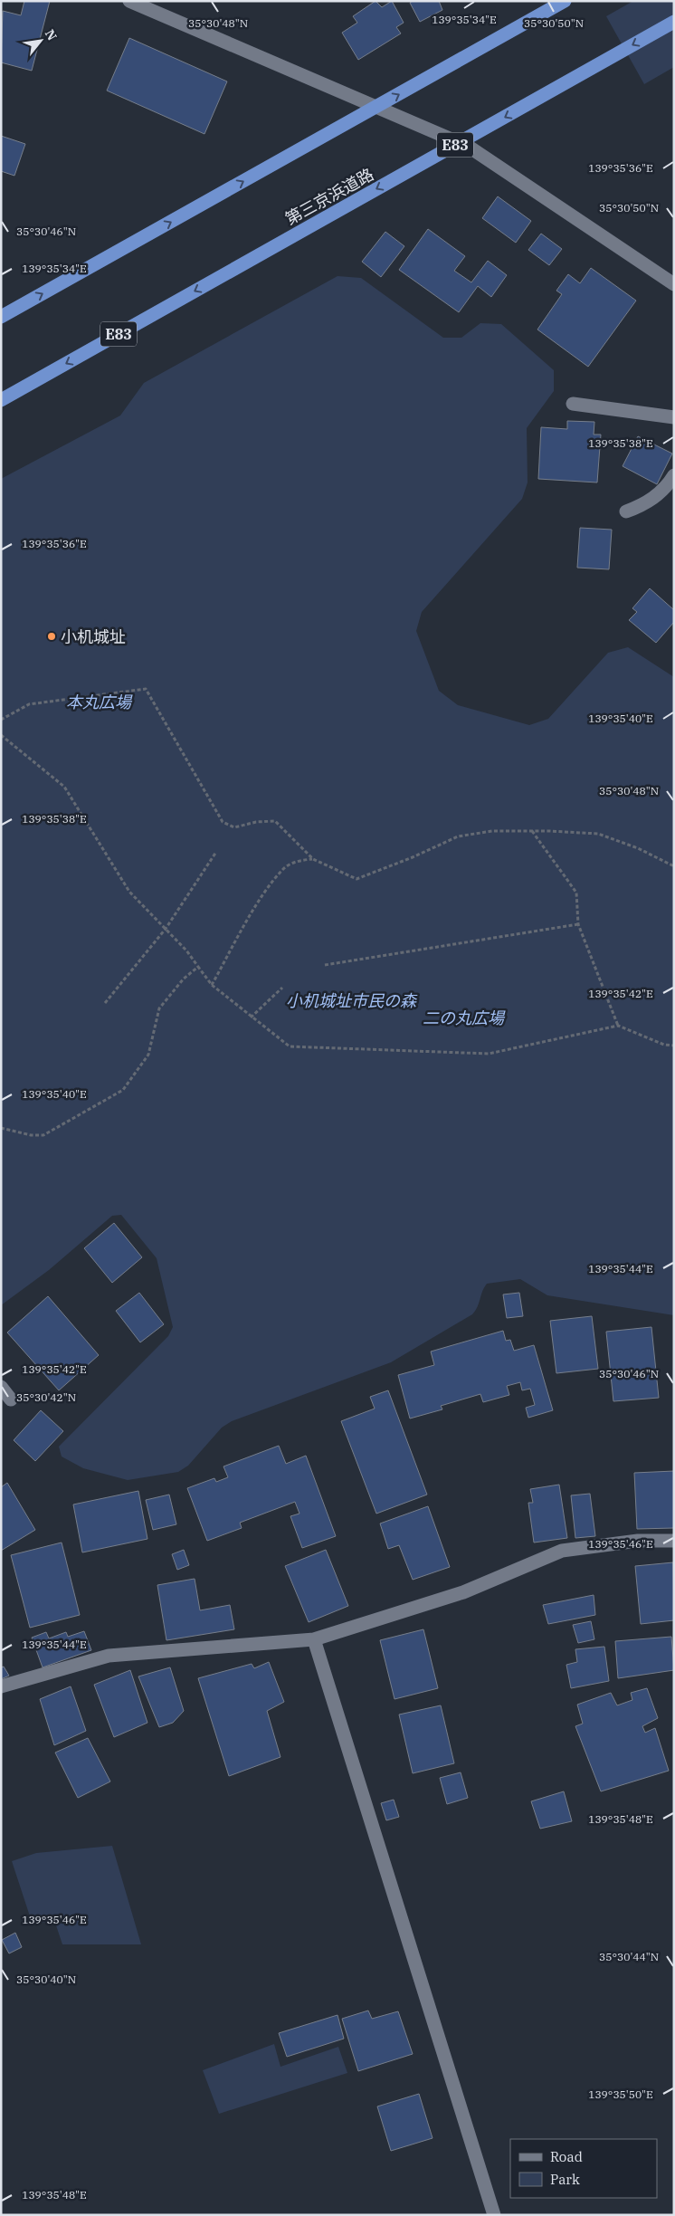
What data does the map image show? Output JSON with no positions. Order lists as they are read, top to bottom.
{
  "streets": {
    "highway": ["E83", "第三京浜道路"]
  },
  "parks": ["本丸広場", "小机城址市民の森", "二の丸広場"],
  "places": ["小机城址"],
  "legend": ["Road", "Park"],
  "north": "top right",
  "coordinates": [
    "139°35'34\"E",
    "35°30'48\"N",
    "35°30'50\"N",
    "139°35'36\"E",
    "35°30'46\"N",
    "139°35'38\"E",
    "139°35'40\"E",
    "139°35'42\"E",
    "139°35'44\"E",
    "35°30'42\"N",
    "139°35'46\"E",
    "139°35'48\"E",
    "35°30'44\"N",
    "35°30'40\"N",
    "139°35'50\"E"
  ]
}
